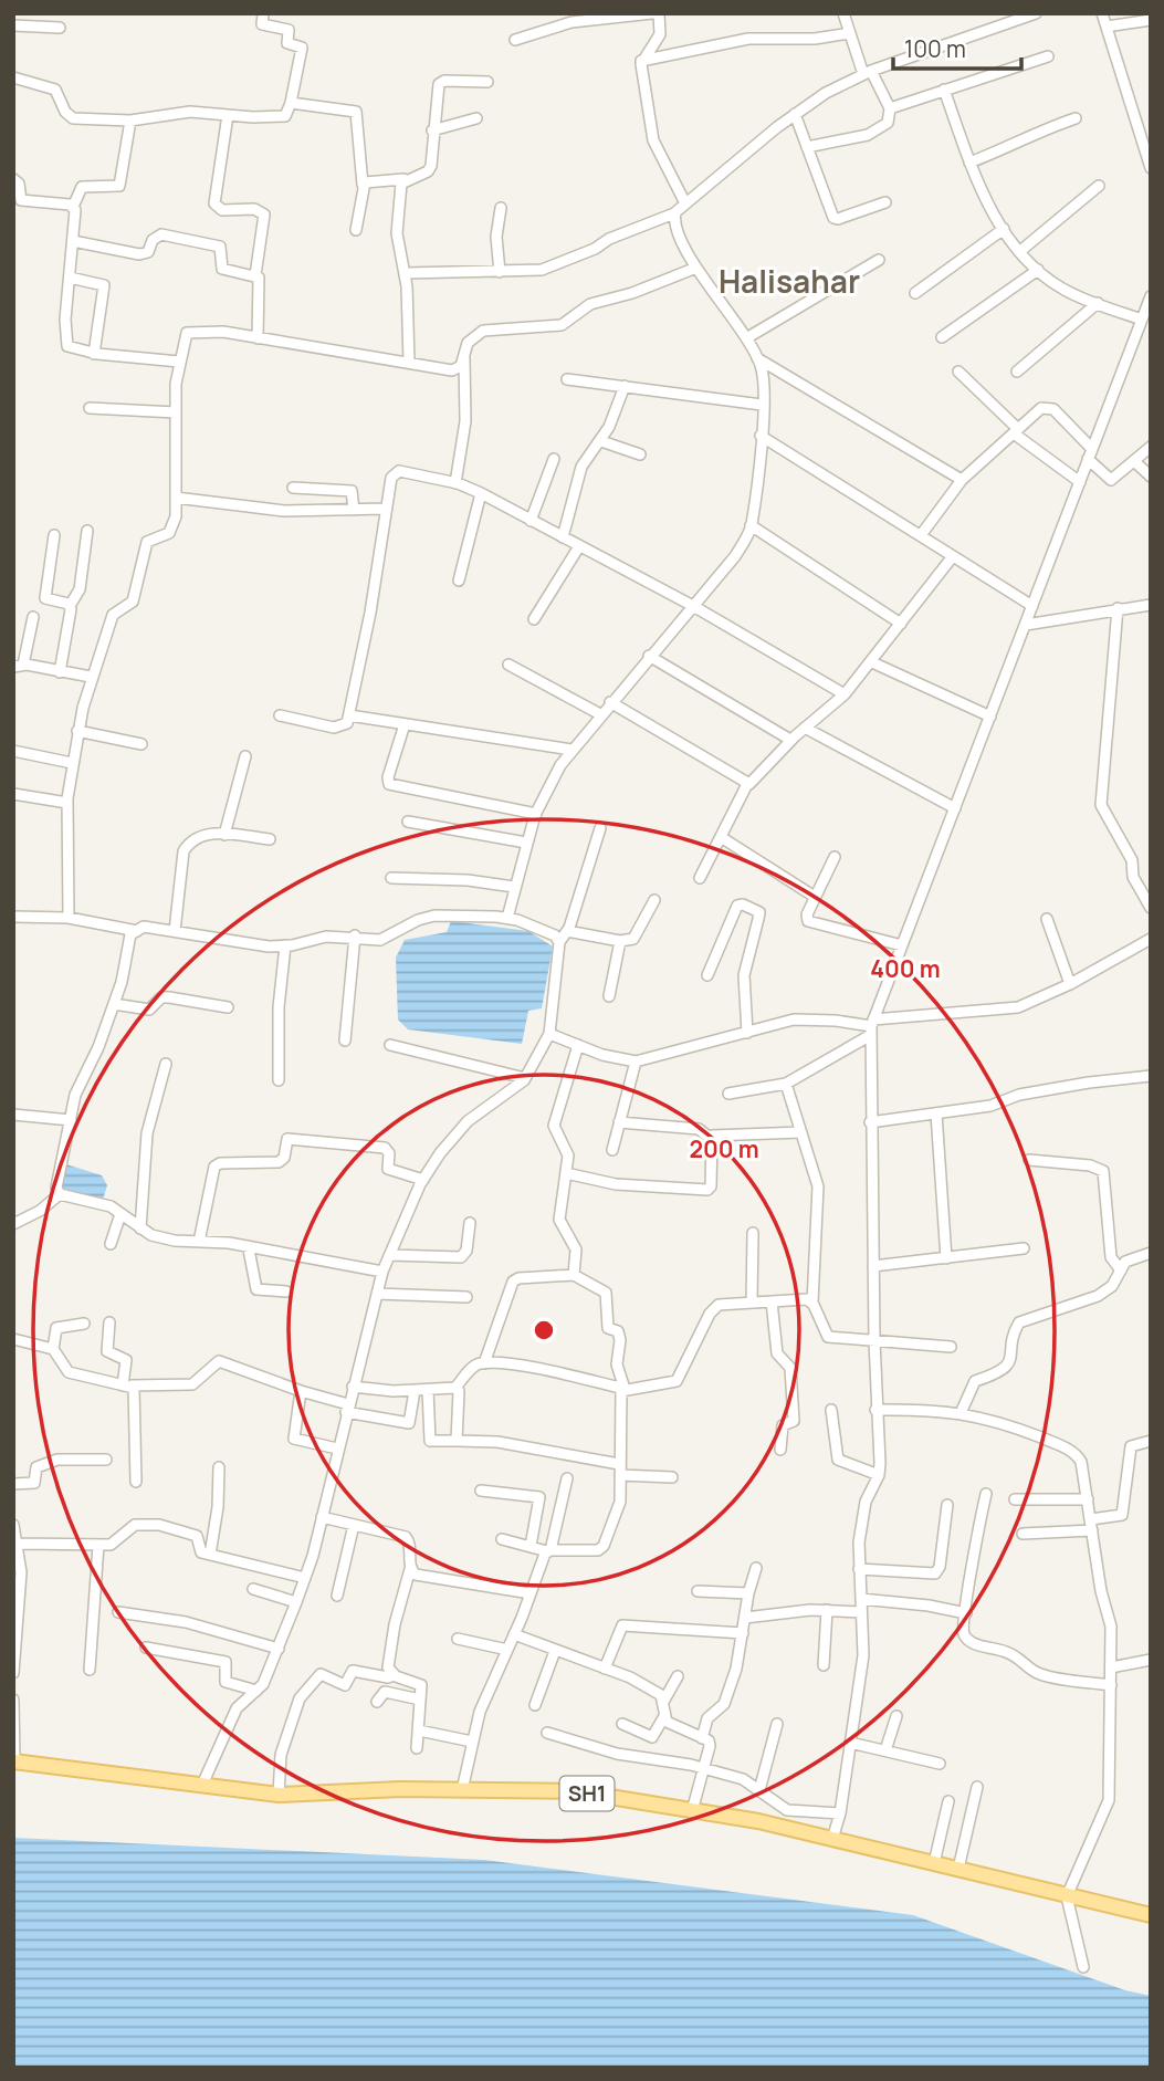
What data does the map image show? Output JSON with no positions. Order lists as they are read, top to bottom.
{
  "streets": {
    "main road": ["SH1"]
  },
  "districts": ["Halisahar"],
  "scale_bar": "100 m",
  "rings": ["400 m", "200 m"]
}
